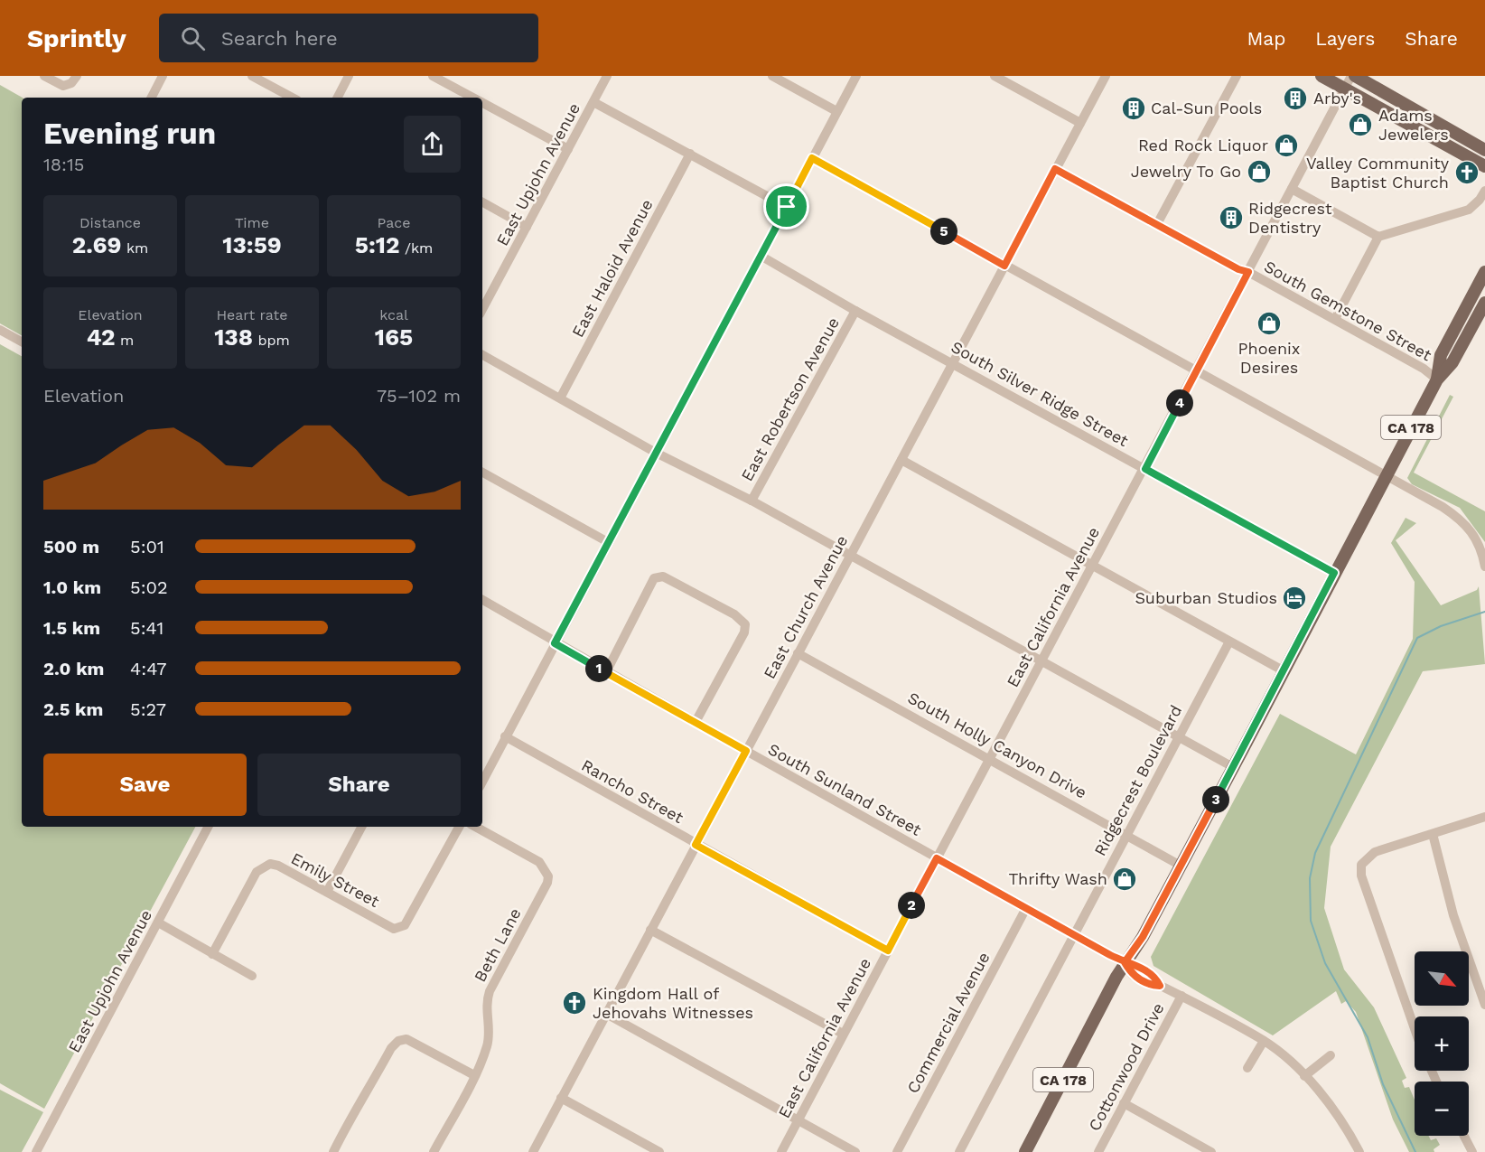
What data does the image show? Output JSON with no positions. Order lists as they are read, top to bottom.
{
  "streets": {
    "main road": ["CA 178"],
    "street": [
      "East Upjohn Avenue",
      "East Haloid Avenue",
      "South Gemstone Street",
      "South Silver Ridge Street",
      "East Robertson Avenue",
      "East Church Avenue",
      "East California Avenue",
      "South Holly Canyon Drive",
      "Ridgecrest Boulevard",
      "South Sunland Street",
      "Rancho Street",
      "Emily Street",
      "Beth Lane",
      "Commercial Avenue",
      "Cottonwood Drive"
    ]
  },
  "crossings": [
    ["South Gemstone Street", "CA 178"],
    ["South Gemstone Street", "East Church Avenue"],
    ["South Gemstone Street", "East California Avenue"],
    ["South Silver Ridge Street", "East Robertson Avenue"],
    ["South Silver Ridge Street", "CA 178"],
    ["South Silver Ridge Street", "East Church Avenue"],
    ["South Silver Ridge Street", "East California Avenue"],
    ["CA 178", "South Holly Canyon Drive"],
    ["CA 178", "South Sunland Street"],
    ["East Church Avenue", "South Holly Canyon Drive"],
    ["East Church Avenue", "South Sunland Street"],
    ["East Church Avenue", "Rancho Street"],
    ["East California Avenue", "South Holly Canyon Drive"],
    ["East California Avenue", "South Sunland Street"],
    ["East California Avenue", "Rancho Street"],
    ["South Holly Canyon Drive", "Ridgecrest Boulevard"],
    ["Ridgecrest Boulevard", "South Sunland Street"],
    ["South Sunland Street", "Commercial Avenue"],
    ["South Sunland Street", "Cottonwood Drive"]
  ],
  "places": {
    "building": ["Arby's", "Cal-Sun Pools", "Ridgecrest Dentistry"],
    "shop": [
      "Adams Jewelers",
      "Red Rock Liquor",
      "Jewelry To Go",
      "Phoenix Desires",
      "Thrifty Wash"
    ],
    "church": ["Valley Community Baptist Church", "Kingdom Hall of Jehovahs Witnesses"],
    "hotel": ["Suburban Studios"]
  },
  "north": "bottom right",
  "page": {
    "header": "Sprintly",
    "search": "Search here",
    "nav": ["Map", "Layers", "Share"],
    "heading": ["Evening run", "18:15"],
    "stats": [
      ["Distance", "2.69 km"],
      ["Time", "13:59"],
      ["Pace", "5:12 /km"],
      ["Elevation", "42 m"],
      ["Heart rate", "138 bpm"],
      ["kcal", "165"]
    ],
    "pins": [
      "5",
      "4",
      "1",
      "3",
      "2"
    ],
    "chart": ["Elevation", "75–102 m"],
    "list": [
      {
        "name": "500 m",
        "note": "5:01"
      },
      {
        "name": "1.0 km",
        "note": "5:02"
      },
      {
        "name": "1.5 km",
        "note": "5:41"
      },
      {
        "name": "2.0 km",
        "note": "4:47"
      },
      {
        "name": "2.5 km",
        "note": "5:27"
      }
    ],
    "buttons": ["Save", "Share"],
    "map_buttons": ["+", "−"]
  }
}
